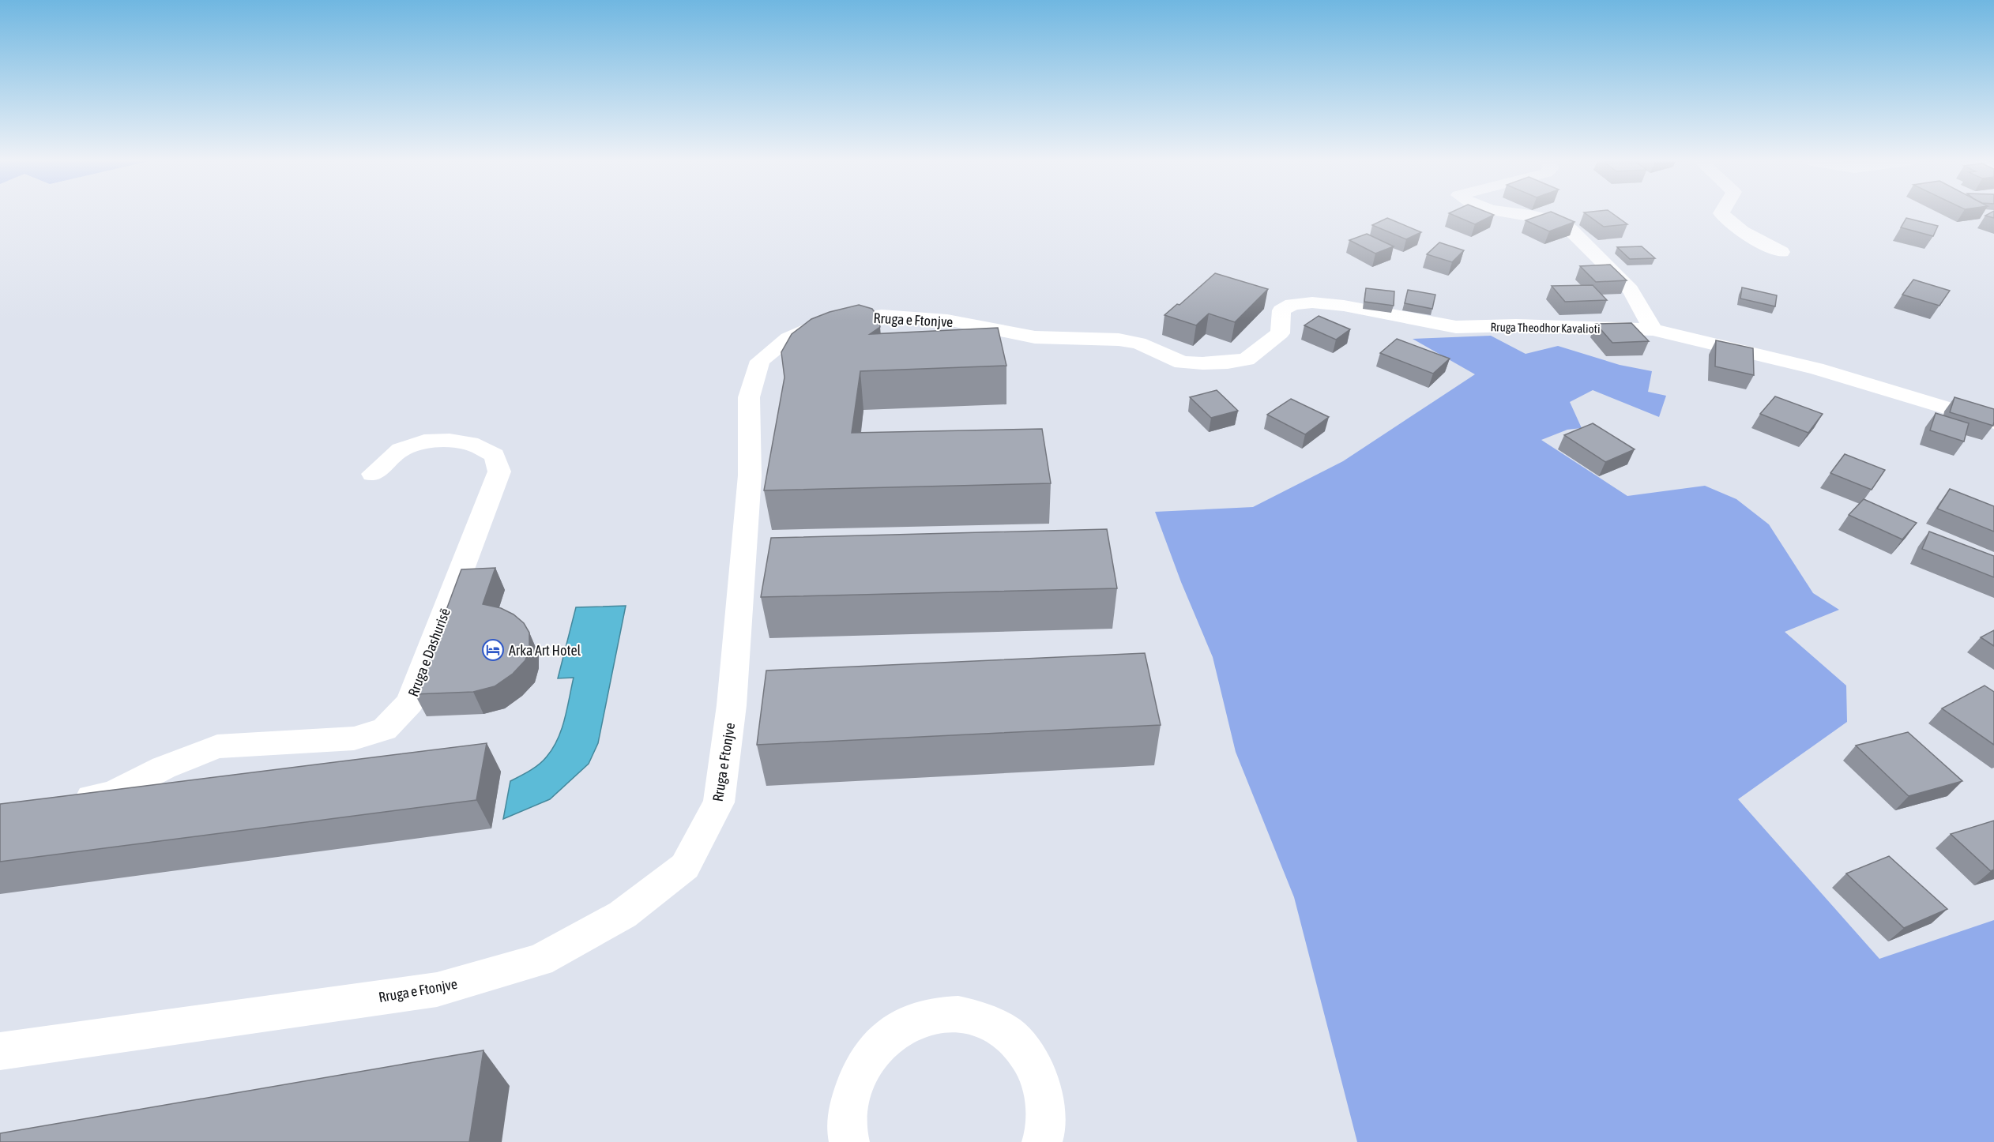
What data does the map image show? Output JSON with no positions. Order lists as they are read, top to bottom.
{
  "streets": {
    "street": ["Rruga e Ftonjve", "Rruga Theodhor Kavalioti", "Rruga e Dashurisë"]
  },
  "crossings": [
    ["Rruga e Ftonjve", "Rruga Theodhor Kavalioti"]
  ],
  "places": {
    "hotel": ["Arka Art Hotel"]
  }
}
